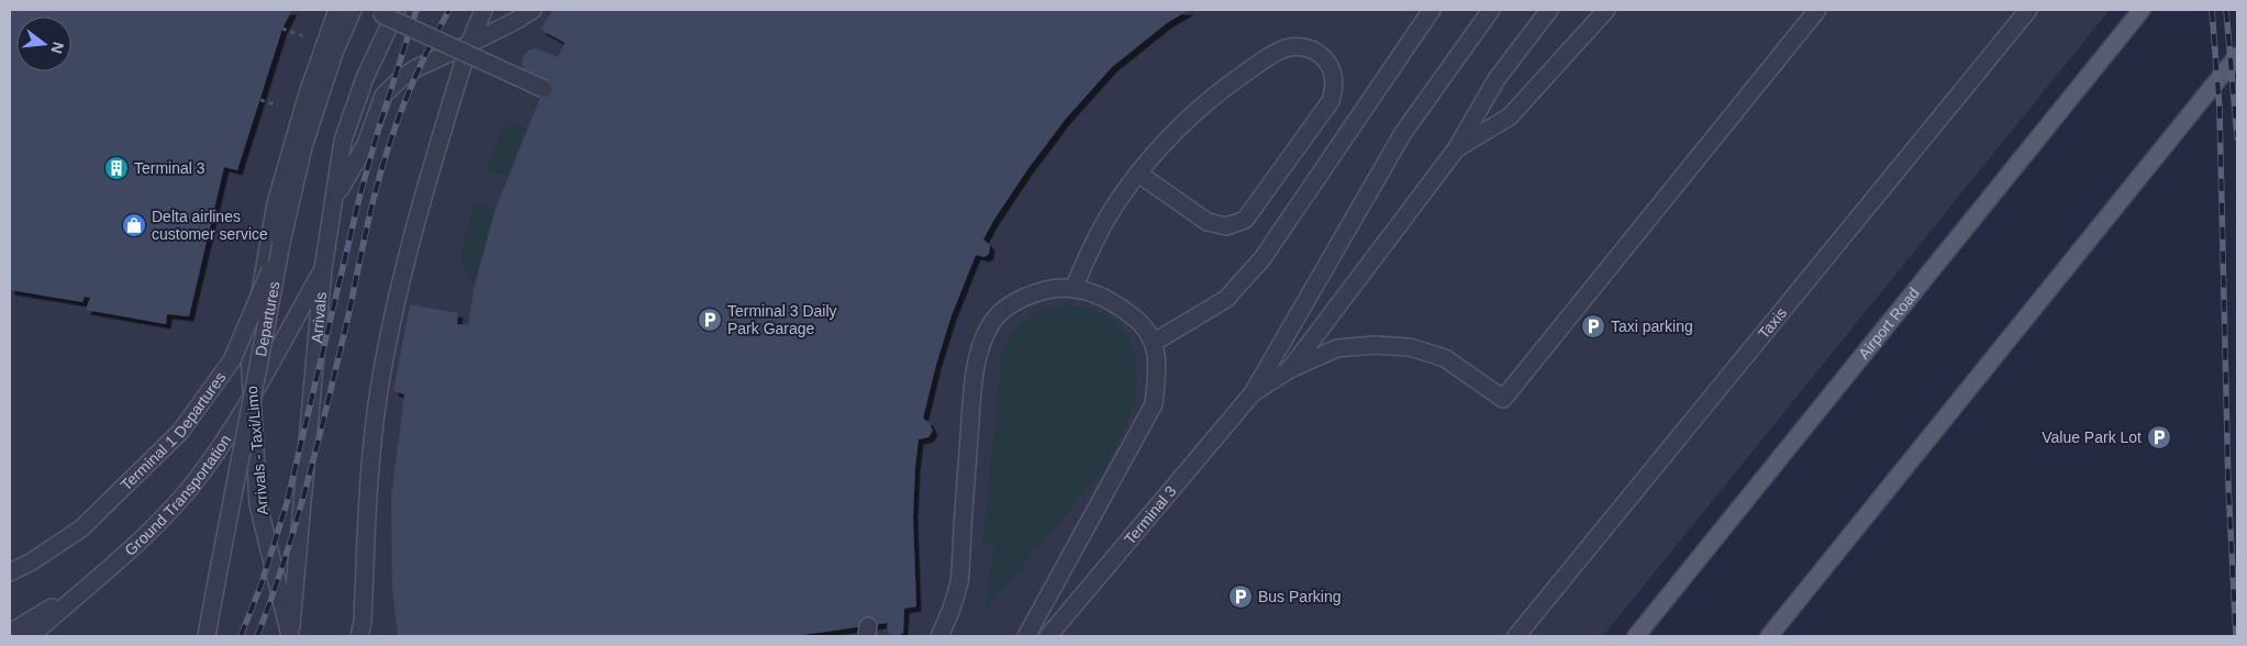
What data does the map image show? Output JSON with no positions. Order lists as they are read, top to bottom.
{
  "streets": {
    "main road": ["Airport Road"],
    "street": [
      "Arrivals",
      "Departures",
      "Taxis",
      "Terminal 1 Departures",
      "Arrivals - Taxi/Limo",
      "Ground Transportation",
      "Terminal 3"
    ]
  },
  "crossings": [
    ["Arrivals", "Arrivals - Taxi/Limo"],
    ["Arrivals", "Ground Transportation"],
    ["Departures", "Terminal 1 Departures"],
    ["Arrivals - Taxi/Limo", "Ground Transportation"]
  ],
  "places": {
    "building": ["Terminal 3"],
    "shop": ["Delta airlines customer service"],
    "parking": [
      "Terminal 3 Daily Park Garage",
      "Taxi parking",
      "Value Park Lot",
      "Bus Parking"
    ]
  },
  "north": "right"
}
